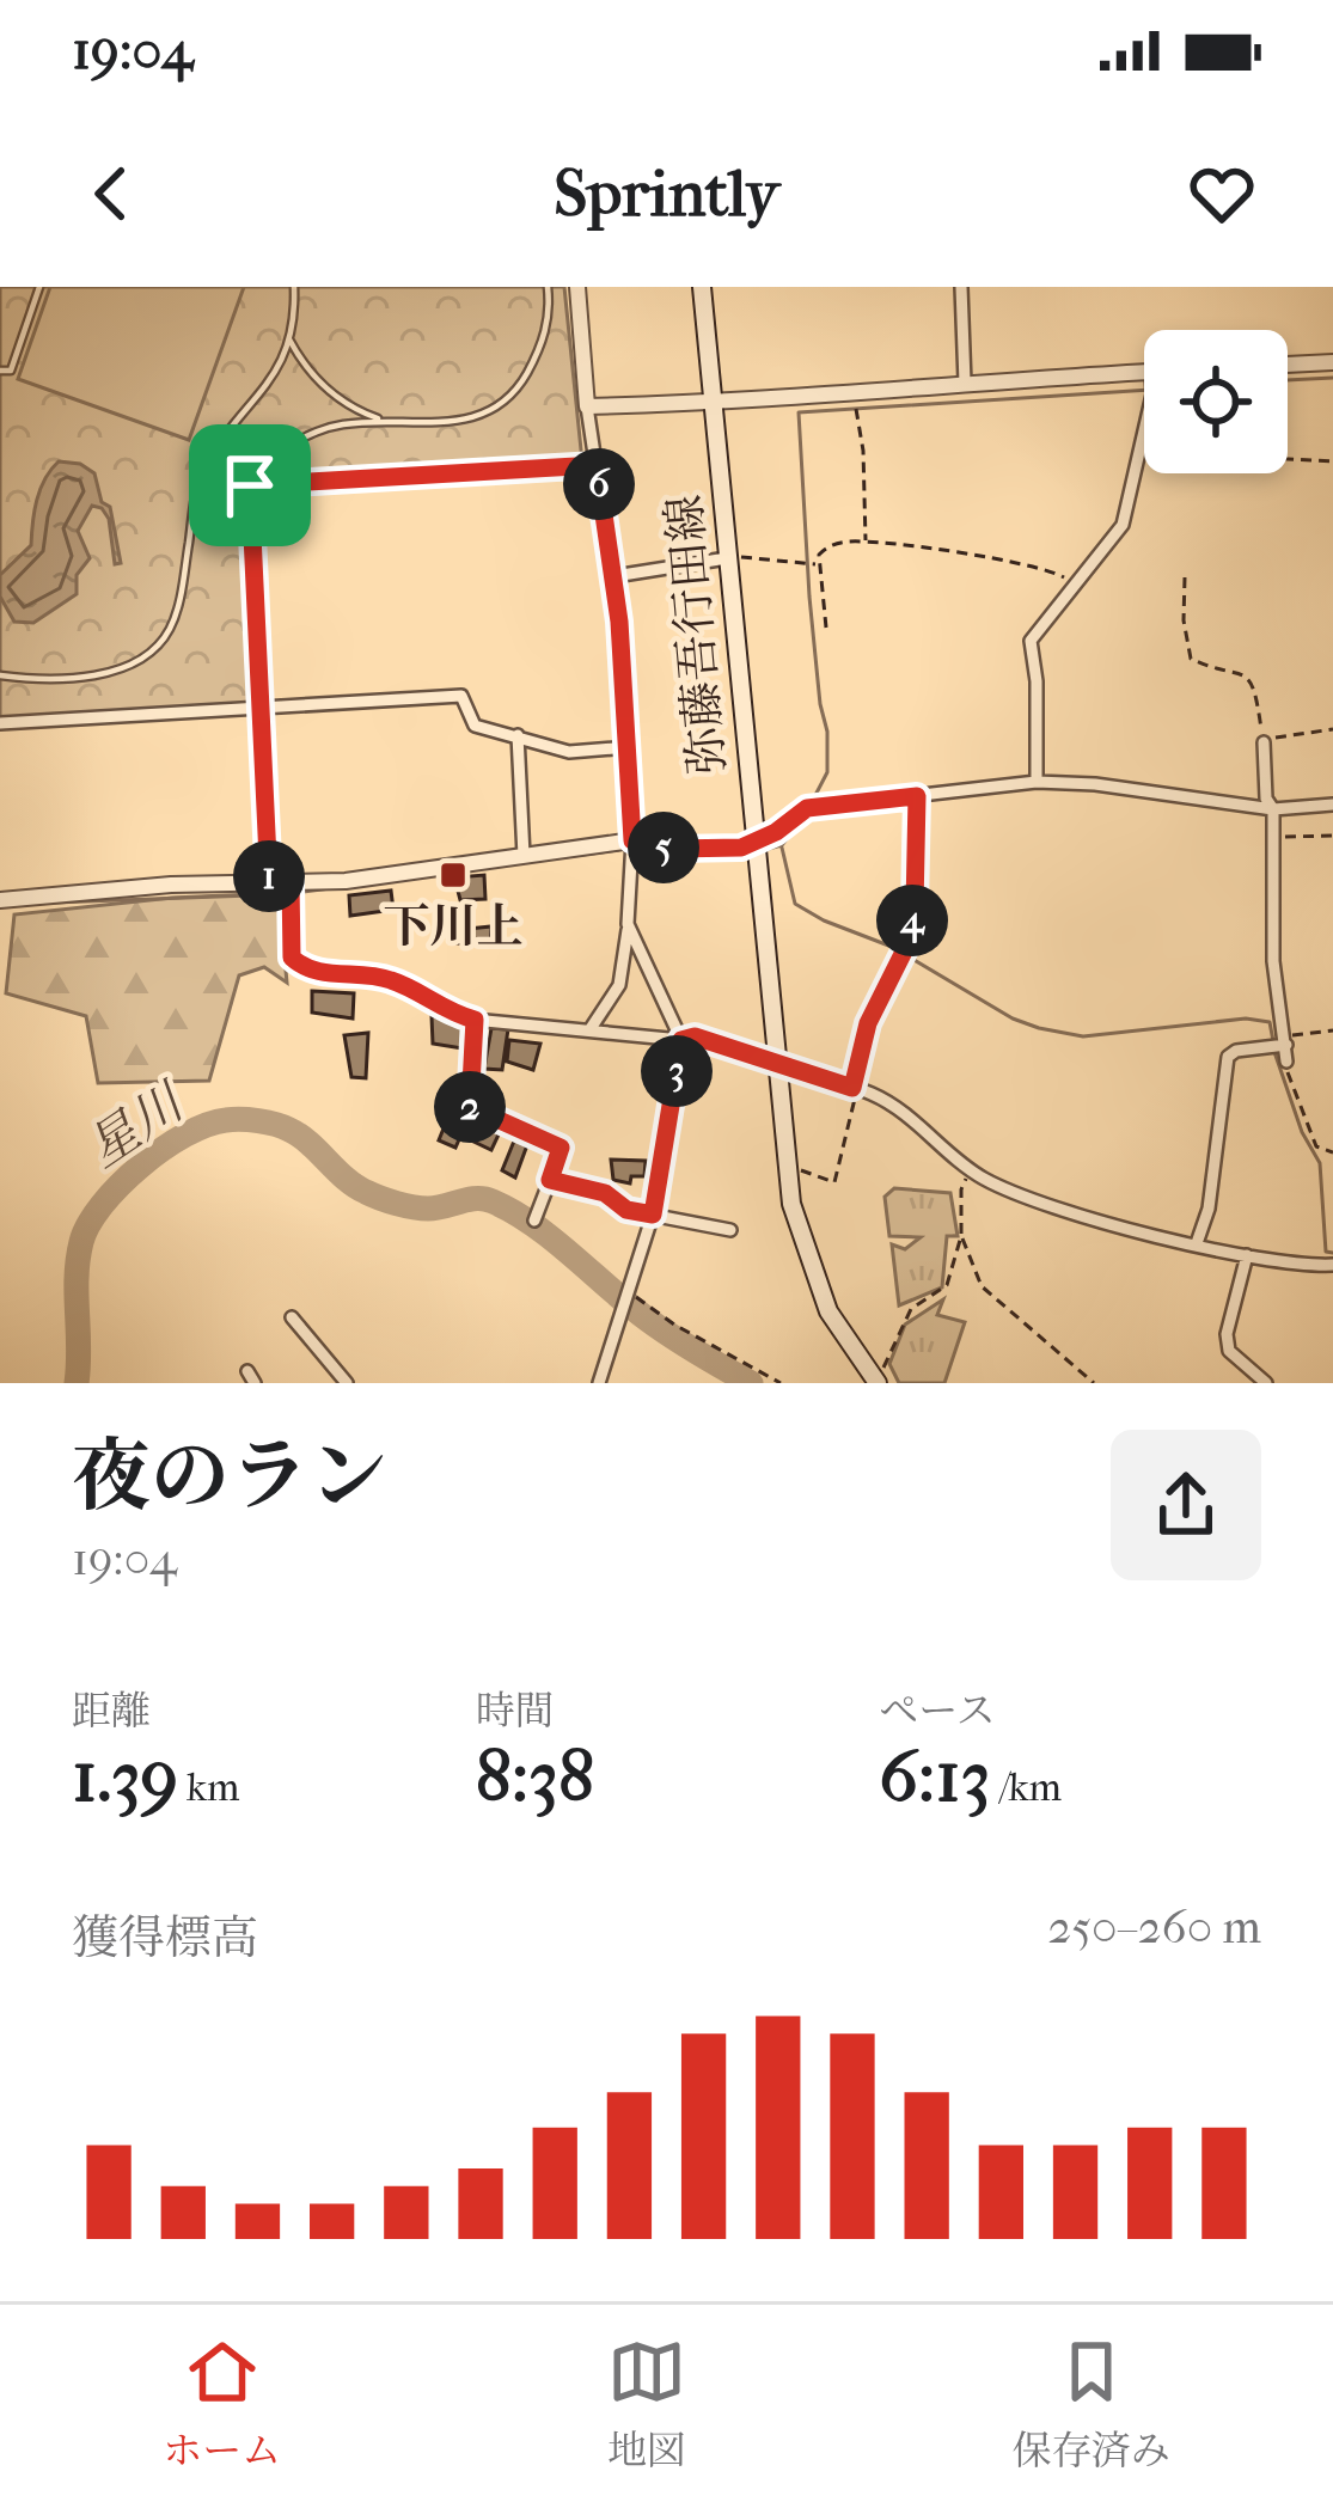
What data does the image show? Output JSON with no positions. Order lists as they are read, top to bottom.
{
  "streets": {
    "main road": ["弥藤吾行田線"]
  },
  "water": ["星川"],
  "places": {
    "transit": ["下川上"]
  },
  "page": {
    "status": "19:04",
    "header": "Sprintly",
    "pins": [
      "6",
      "5",
      "1",
      "4",
      "3",
      "2"
    ],
    "heading": ["夜のラン", "19:04"],
    "stats": [
      ["距離", "1.39 km"],
      ["時間", "8:38"],
      ["ペース", "6:13 /km"]
    ],
    "chart": ["獲得標高", "250–260 m"],
    "tabs": ["ホーム", "地図", "保存済み"]
  }
}
